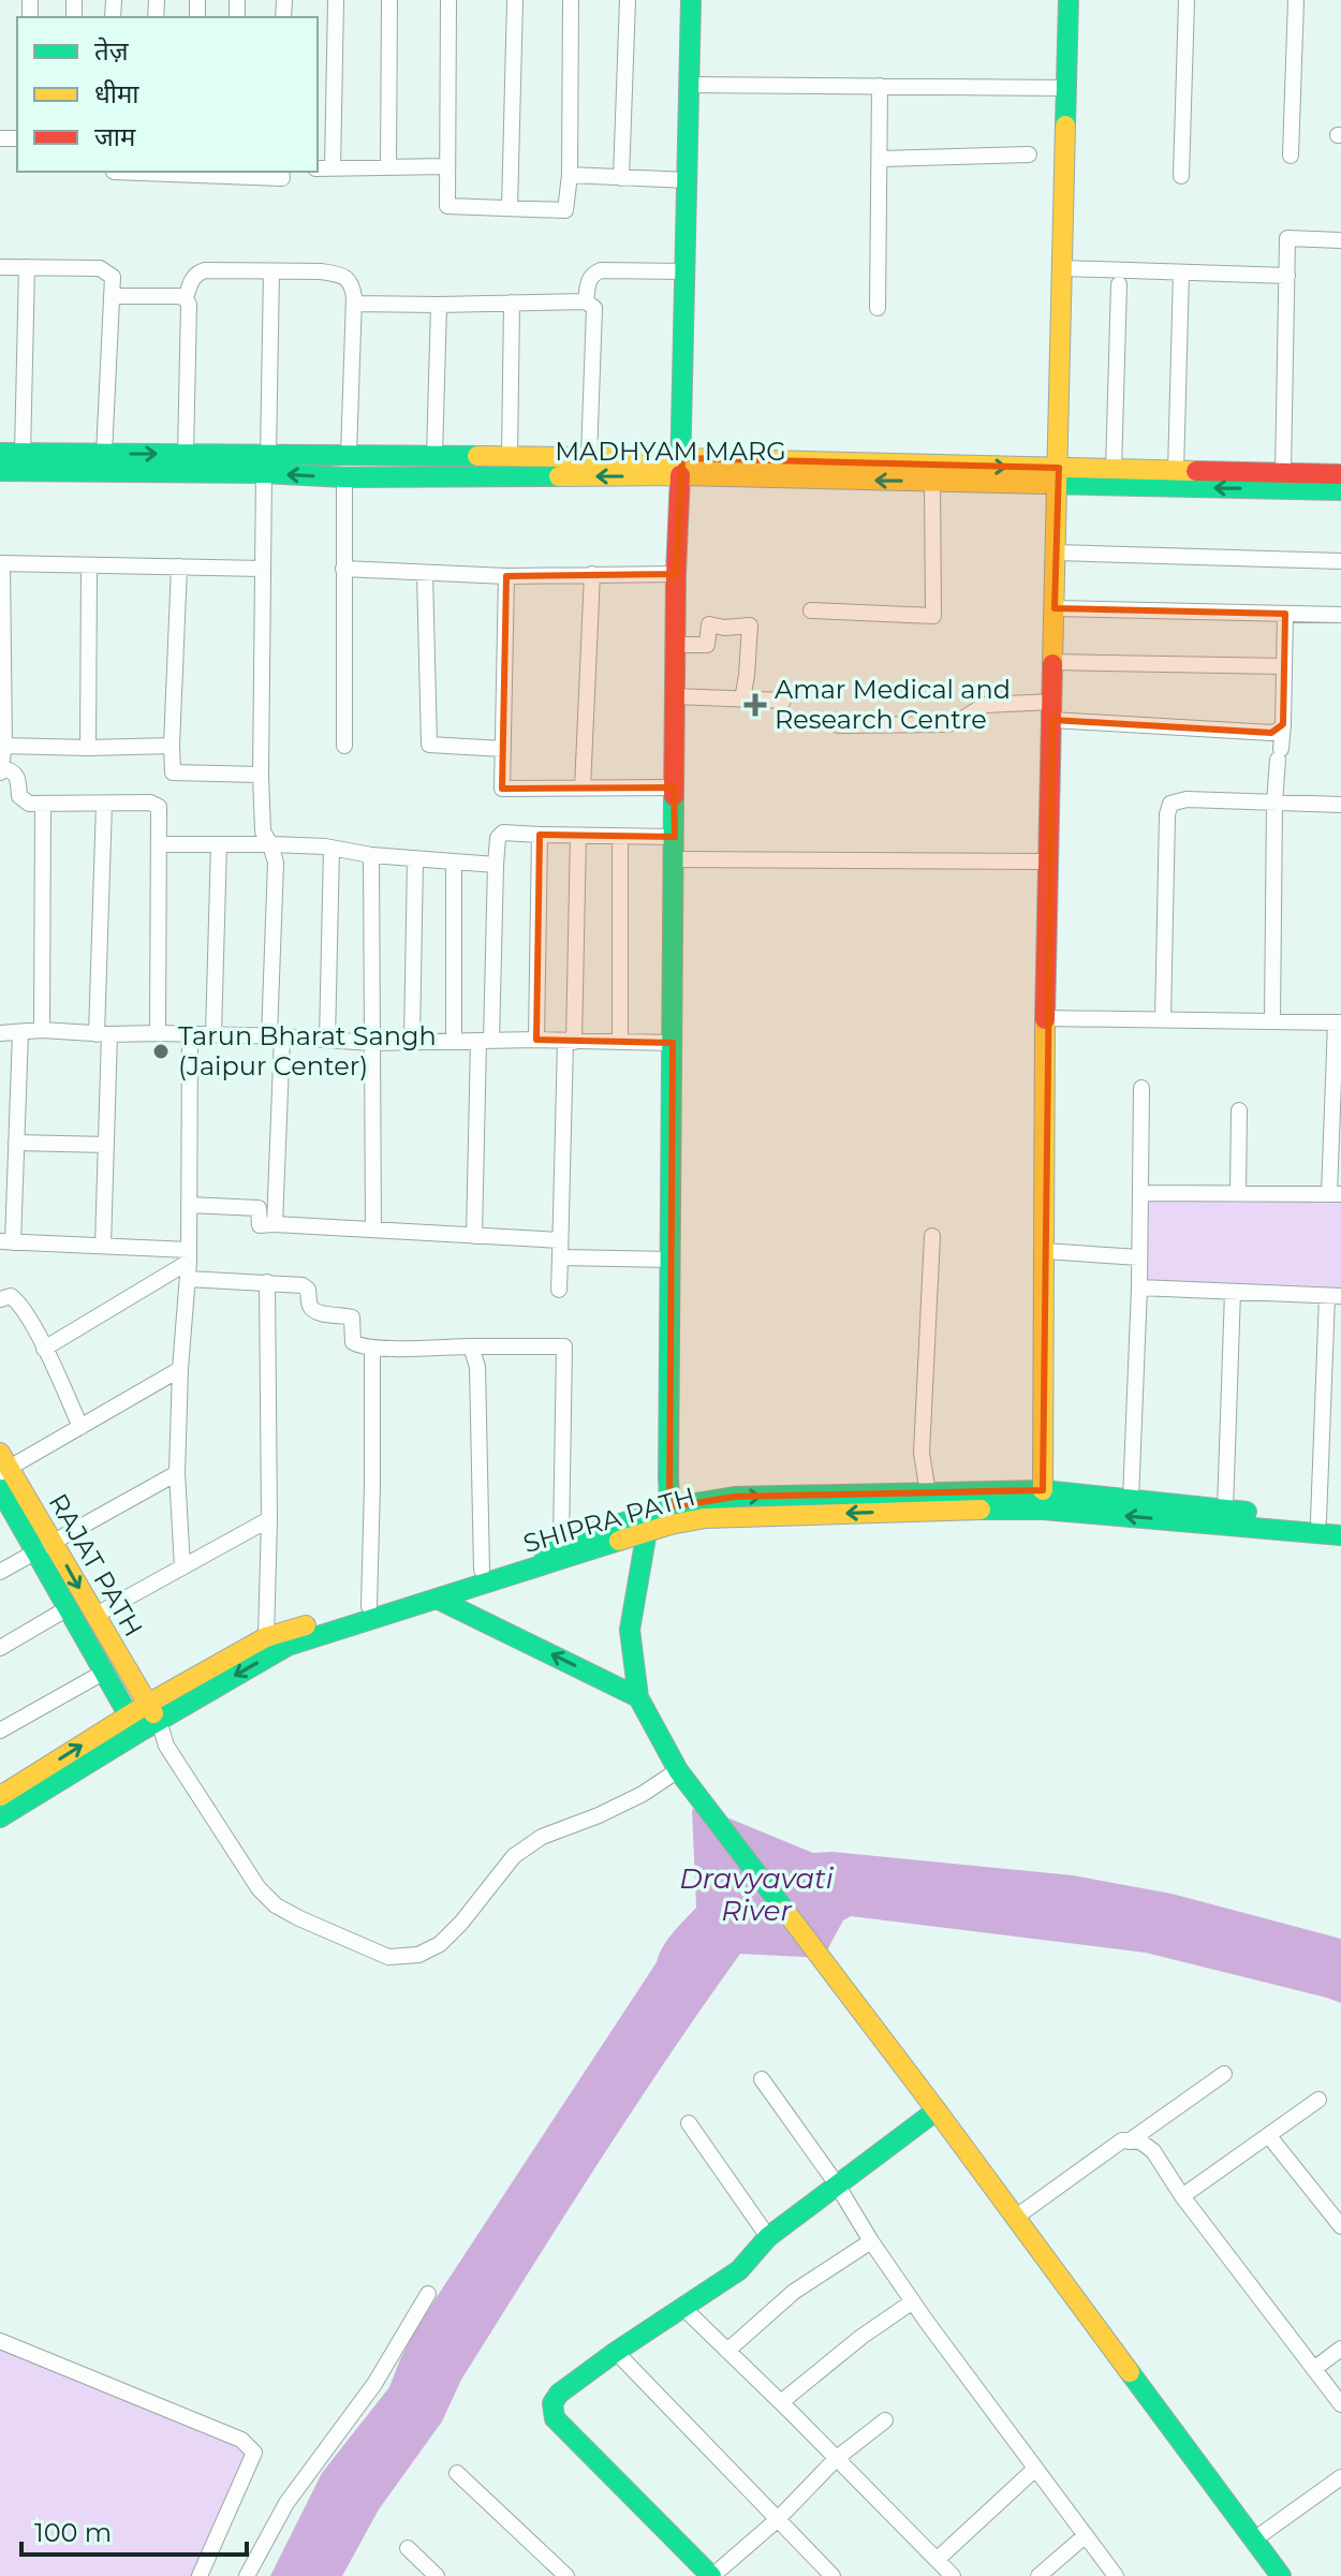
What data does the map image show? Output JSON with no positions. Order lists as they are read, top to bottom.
{
  "streets": {
    "street": ["MADHYAM MARG", "SHIPRA PATH", "RAJAT PATH"]
  },
  "crossings": [
    ["SHIPRA PATH", "RAJAT PATH"]
  ],
  "water": ["Dravyavati River"],
  "places": {
    "health": ["Amar Medical and Research Centre"],
    "other": ["Tarun Bharat Sangh (Jaipur Center)"]
  },
  "legend": ["तेज़", "धीमा", "जाम"],
  "scale_bar": "100 m"
}
